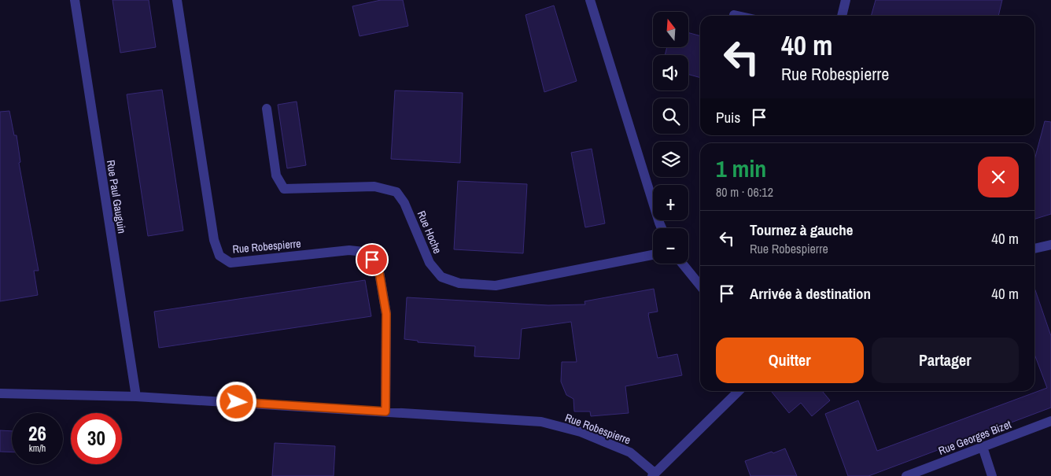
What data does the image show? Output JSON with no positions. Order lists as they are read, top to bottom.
{
  "streets": {
    "street": [
      "Rue Paul Gauguin",
      "Rue Hoche",
      "Rue Robespierre",
      "Rue Georges Bizet"
    ]
  },
  "crossings": [
    ["Rue Paul Gauguin", "Rue Robespierre"]
  ],
  "north": "top",
  "page": {
    "map_buttons": ["+", "−"],
    "turn": ["40 m", "Rue Robespierre"],
    "then": "Puis",
    "heading": ["1 min", "80 m · 06:12"],
    "list": [
      {
        "name": "Tournez à gauche",
        "note": "Rue Robespierre",
        "value": "40 m"
      },
      {
        "name": "Arrivée à destination",
        "value": "40 m"
      }
    ],
    "buttons": ["Quitter", "Partager"],
    "speed": "26 km/h",
    "limit": "30"
  }
}
